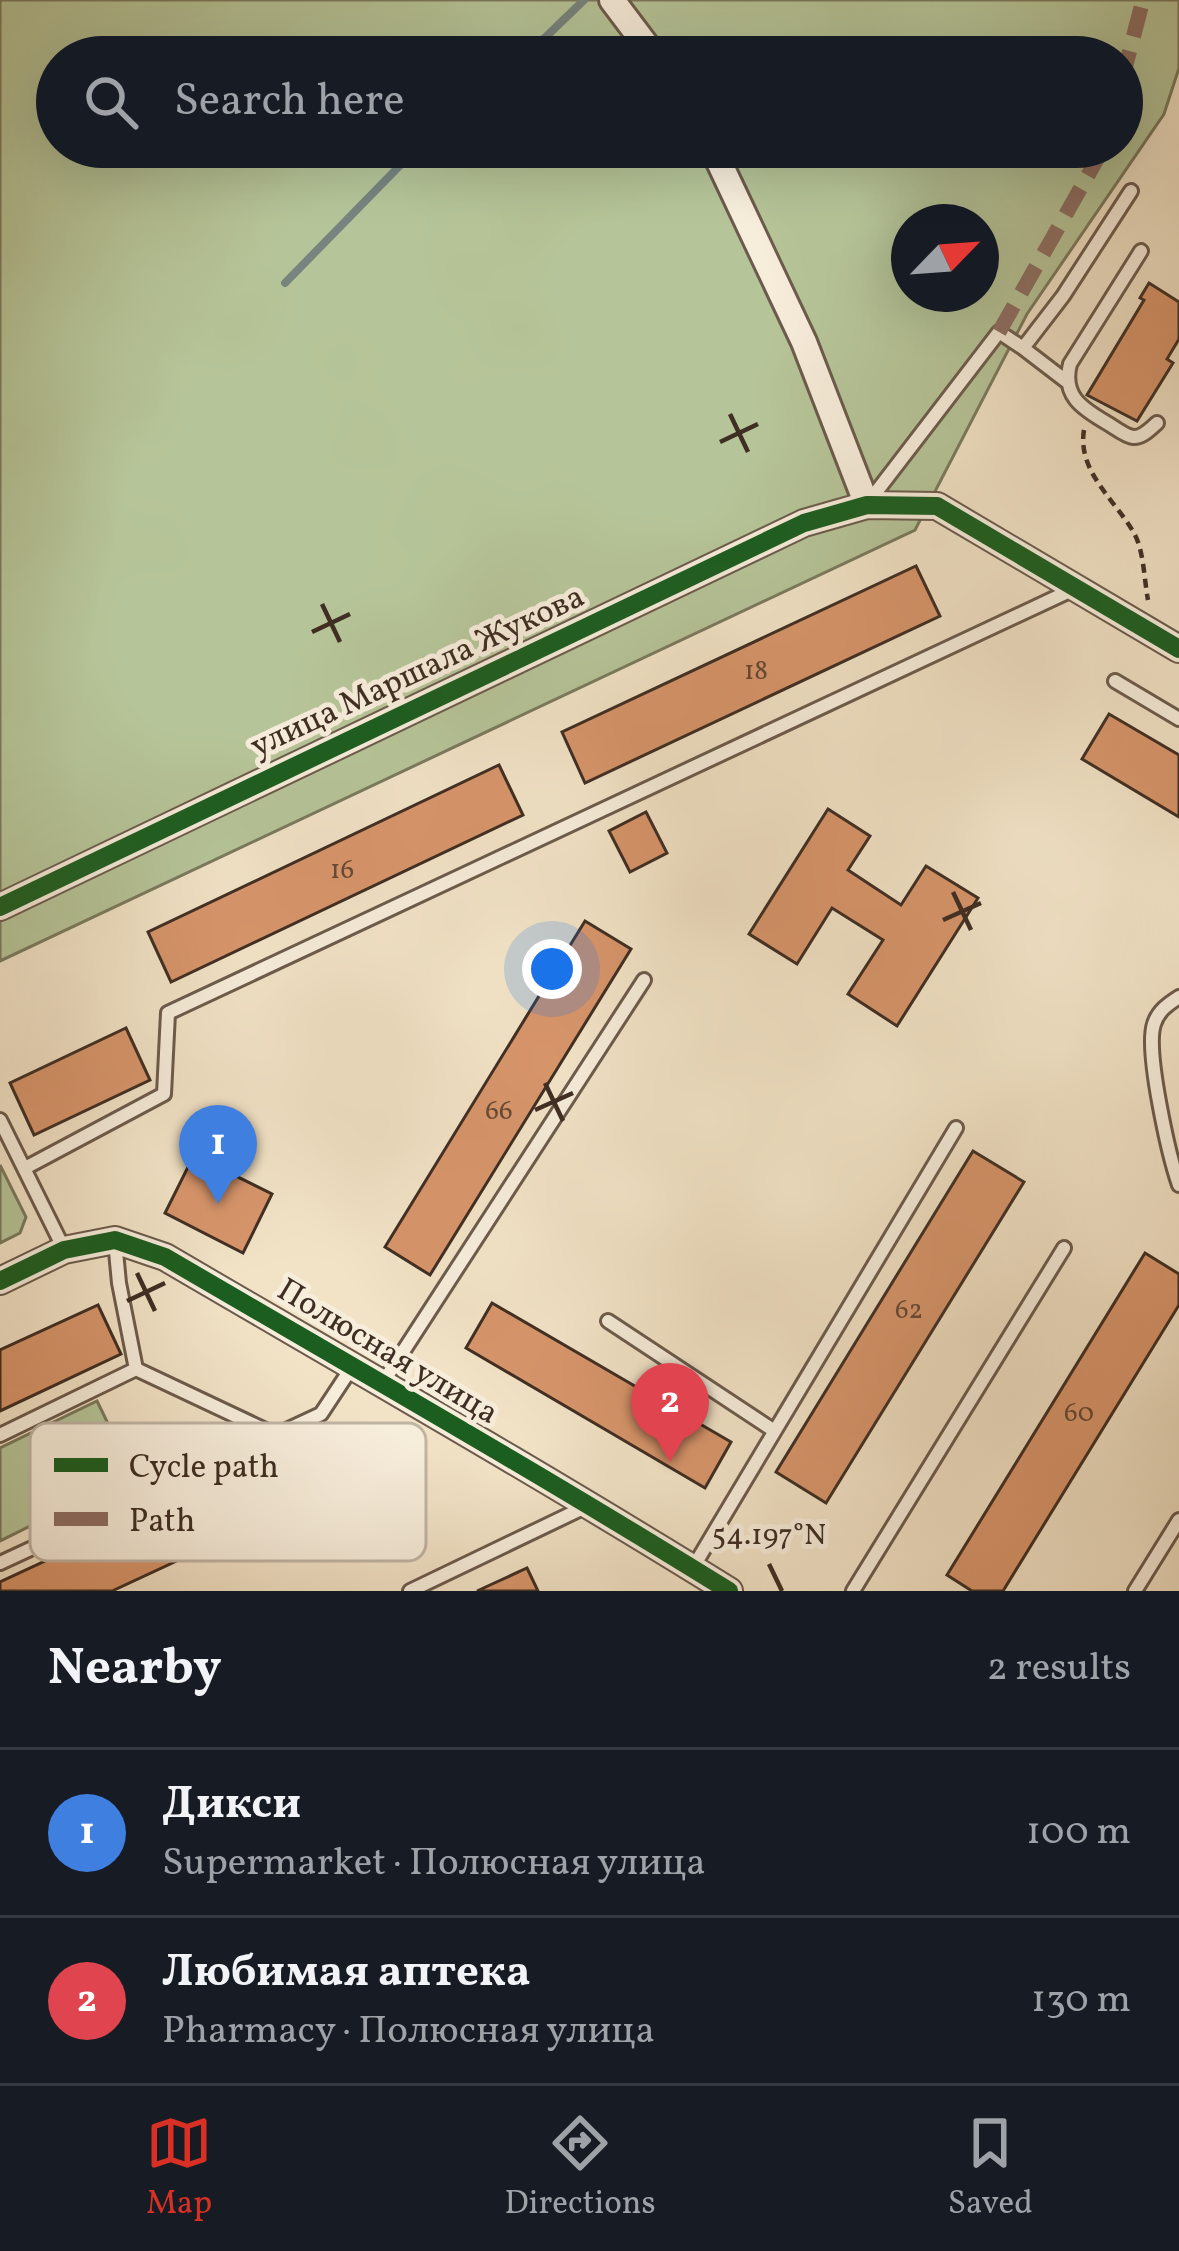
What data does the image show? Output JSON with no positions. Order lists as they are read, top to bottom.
{
  "streets": {
    "street": ["улица Маршала Жукова", "Полюсная улица"]
  },
  "house_numbers": [
    "18",
    "16",
    "66",
    "62",
    "60"
  ],
  "legend": ["Cycle path", "Path"],
  "north": "top right",
  "page": {
    "search": "Search here",
    "pins": ["1", "2"],
    "heading": ["Nearby", "2 results"],
    "list": [
      {
        "mark": "1",
        "name": "Дикси",
        "note": "Supermarket · Полюсная улица",
        "value": "100 m"
      },
      {
        "mark": "2",
        "name": "Любимая аптека",
        "note": "Pharmacy · Полюсная улица",
        "value": "130 m"
      }
    ],
    "nav": ["Map", "Directions", "Saved"]
  },
  "coordinates": ["54.197°N"]
}
